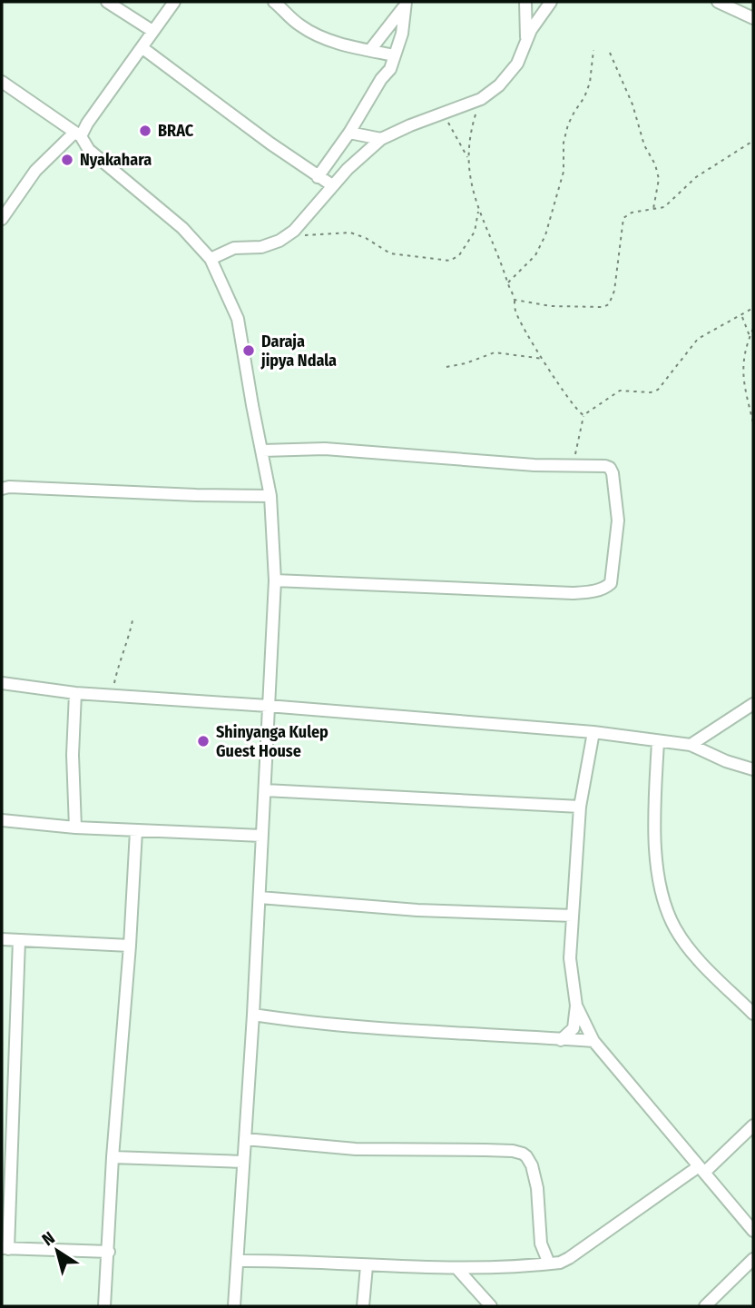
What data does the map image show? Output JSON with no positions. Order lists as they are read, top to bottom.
{
  "places": [
    "BRAC",
    "Nyakahara",
    "Daraja jipya Ndala",
    "Shinyanga Kulep Guest House"
  ],
  "north": "top left"
}
